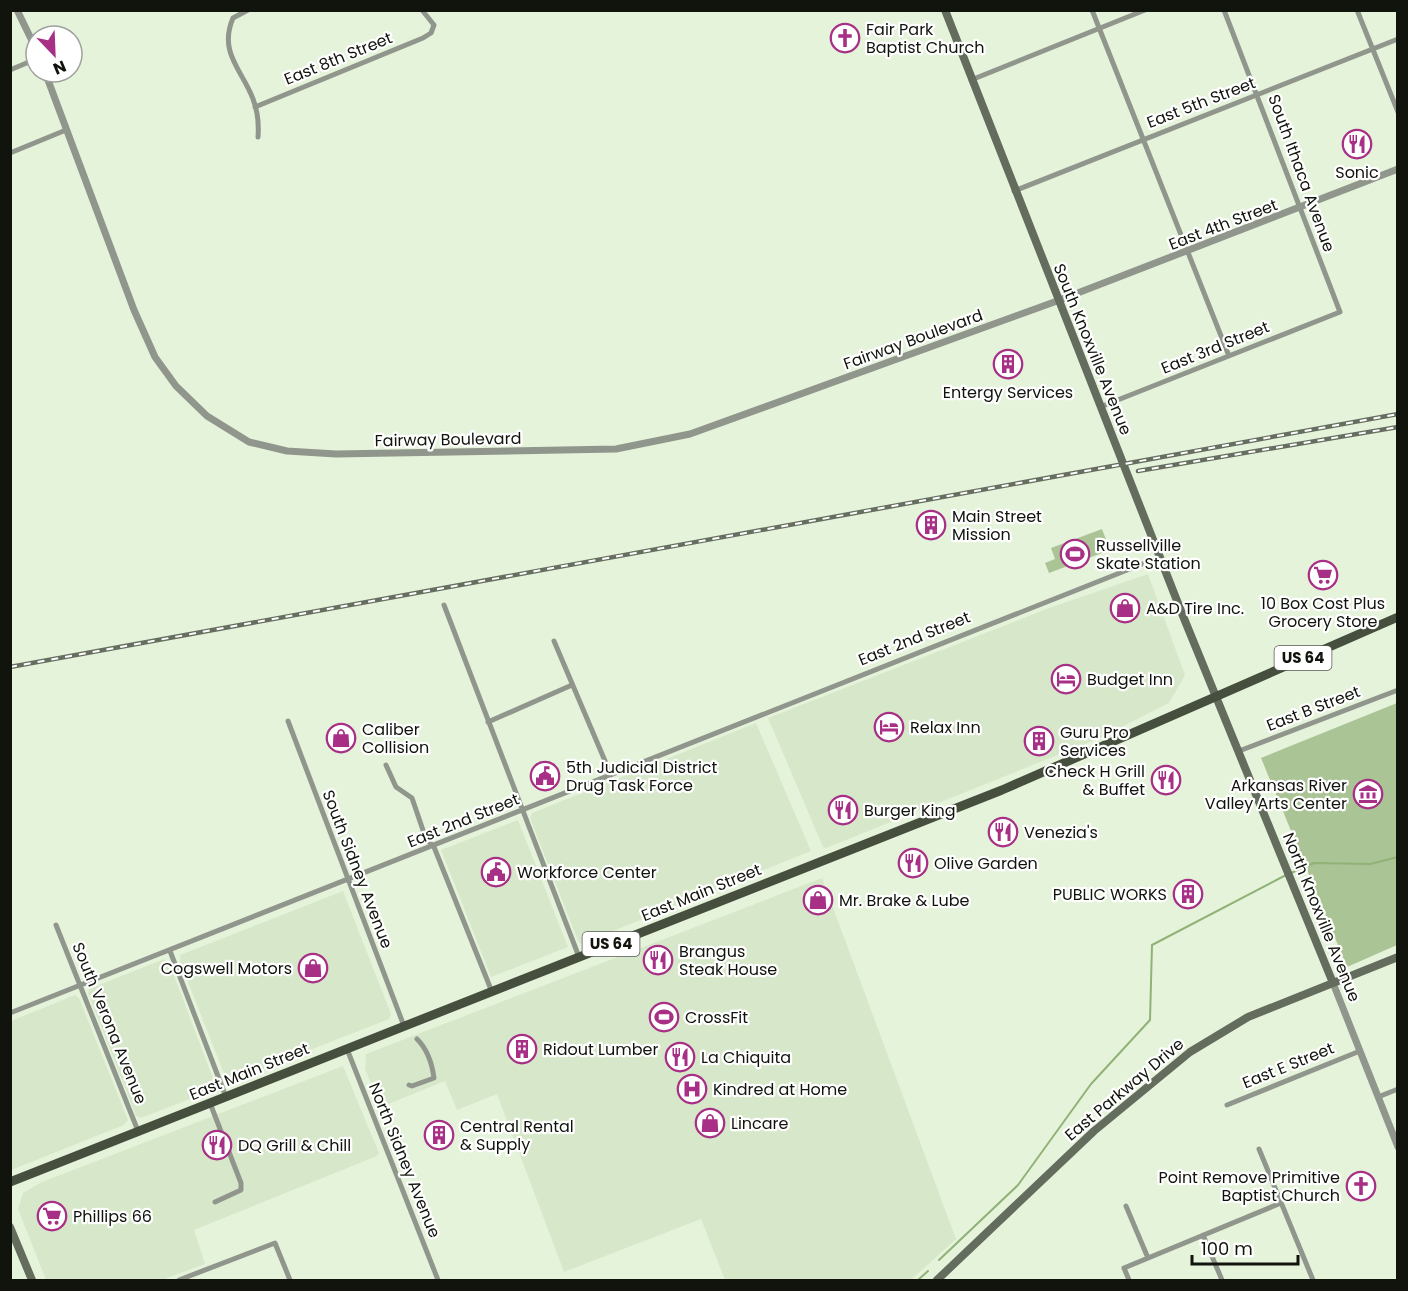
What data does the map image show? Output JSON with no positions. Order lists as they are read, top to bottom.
{
  "streets": {
    "main road": [
      "South Knoxville Avenue",
      "US 64",
      "East Main Street",
      "North Knoxville Avenue",
      "East Parkway Drive"
    ],
    "street": [
      "East 8th Street",
      "East 5th Street",
      "South Ithaca Avenue",
      "East 4th Street",
      "Fairway Boulevard",
      "East 3rd Street",
      "East 2nd Street",
      "East B Street",
      "South Sidney Avenue",
      "South Verona Avenue",
      "East E Street",
      "North Sidney Avenue"
    ]
  },
  "crossings": [
    ["East 5th Street", "South Ithaca Avenue"],
    ["East 5th Street", "South Knoxville Avenue"],
    ["South Ithaca Avenue", "East 4th Street"],
    ["South Ithaca Avenue", "East 3rd Street"],
    ["East 4th Street", "Fairway Boulevard"],
    ["East 4th Street", "South Knoxville Avenue"],
    ["Fairway Boulevard", "South Knoxville Avenue"],
    ["East 3rd Street", "South Knoxville Avenue"],
    ["South Knoxville Avenue", "East 2nd Street"],
    ["South Knoxville Avenue", "East Main Street"],
    ["South Knoxville Avenue", "North Knoxville Avenue"],
    ["East 2nd Street", "South Sidney Avenue"],
    ["East 2nd Street", "South Verona Avenue"],
    ["East B Street", "North Knoxville Avenue"],
    ["South Sidney Avenue", "East Main Street"],
    ["East Main Street", "North Knoxville Avenue"],
    ["East Main Street", "South Verona Avenue"],
    ["East Main Street", "North Sidney Avenue"],
    ["North Knoxville Avenue", "East E Street"],
    ["North Knoxville Avenue", "East Parkway Drive"]
  ],
  "places": {
    "church": ["Fair Park Baptist Church", "Point Remove Primitive Baptist Church"],
    "restaurant": [
      "Sonic",
      "Check H Grill & Buffet",
      "Burger King",
      "Venezia's",
      "Olive Garden",
      "Brangus Steak House",
      "La Chiquita",
      "DQ Grill & Chill"
    ],
    "building": [
      "Entergy Services",
      "Main Street Mission",
      "Guru Pro Services",
      "PUBLIC WORKS",
      "Ridout Lumber",
      "Central Rental & Supply"
    ],
    "sports": ["Russellville Skate Station", "CrossFit"],
    "supermarket": ["10 Box Cost Plus Grocery Store", "Phillips 66"],
    "shop": [
      "A&D Tire Inc.",
      "Caliber Collision",
      "Mr. Brake & Lube",
      "Cogswell Motors",
      "Lincare"
    ],
    "hotel": ["Budget Inn", "Relax Inn"],
    "public building": ["5th Judicial District Drug Task Force", "Workforce Center"],
    "museum": ["Arkansas River Valley Arts Center"],
    "hospital": ["Kindred at Home"]
  },
  "scale_bar": "100 m",
  "north": "bottom right"
}
